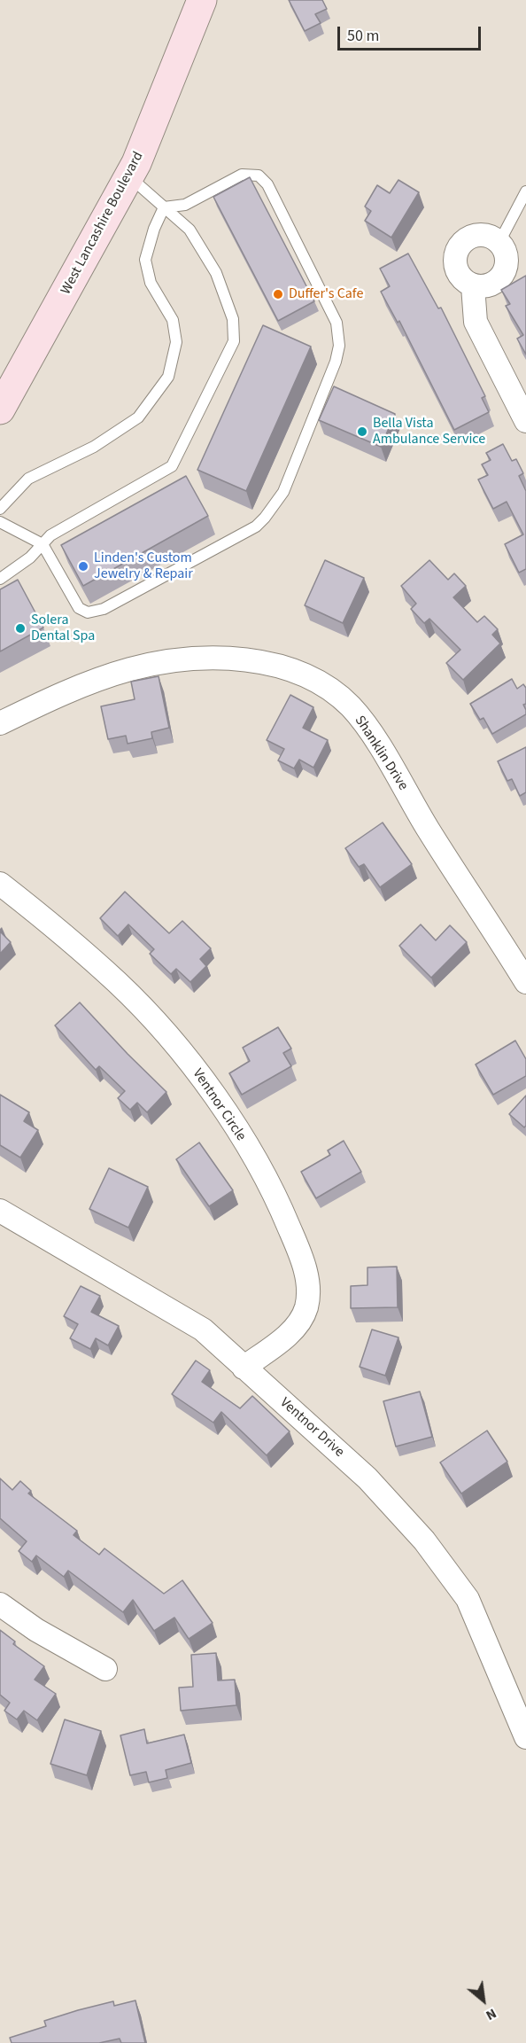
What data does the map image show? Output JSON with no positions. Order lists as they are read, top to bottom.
{
  "streets": {
    "main road": ["West Lancashire Boulevard"],
    "street": ["Shanklin Drive", "Ventnor Circle", "Ventnor Drive"]
  },
  "crossings": [
    ["Ventnor Circle", "Ventnor Drive"]
  ],
  "places": [
    "Duffer's Cafe",
    "Bella Vista Ambulance Service",
    "Linden's Custom Jewelry & Repair",
    "Solera Dental Spa"
  ],
  "scale_bar": "50 m",
  "north": "bottom right"
}
